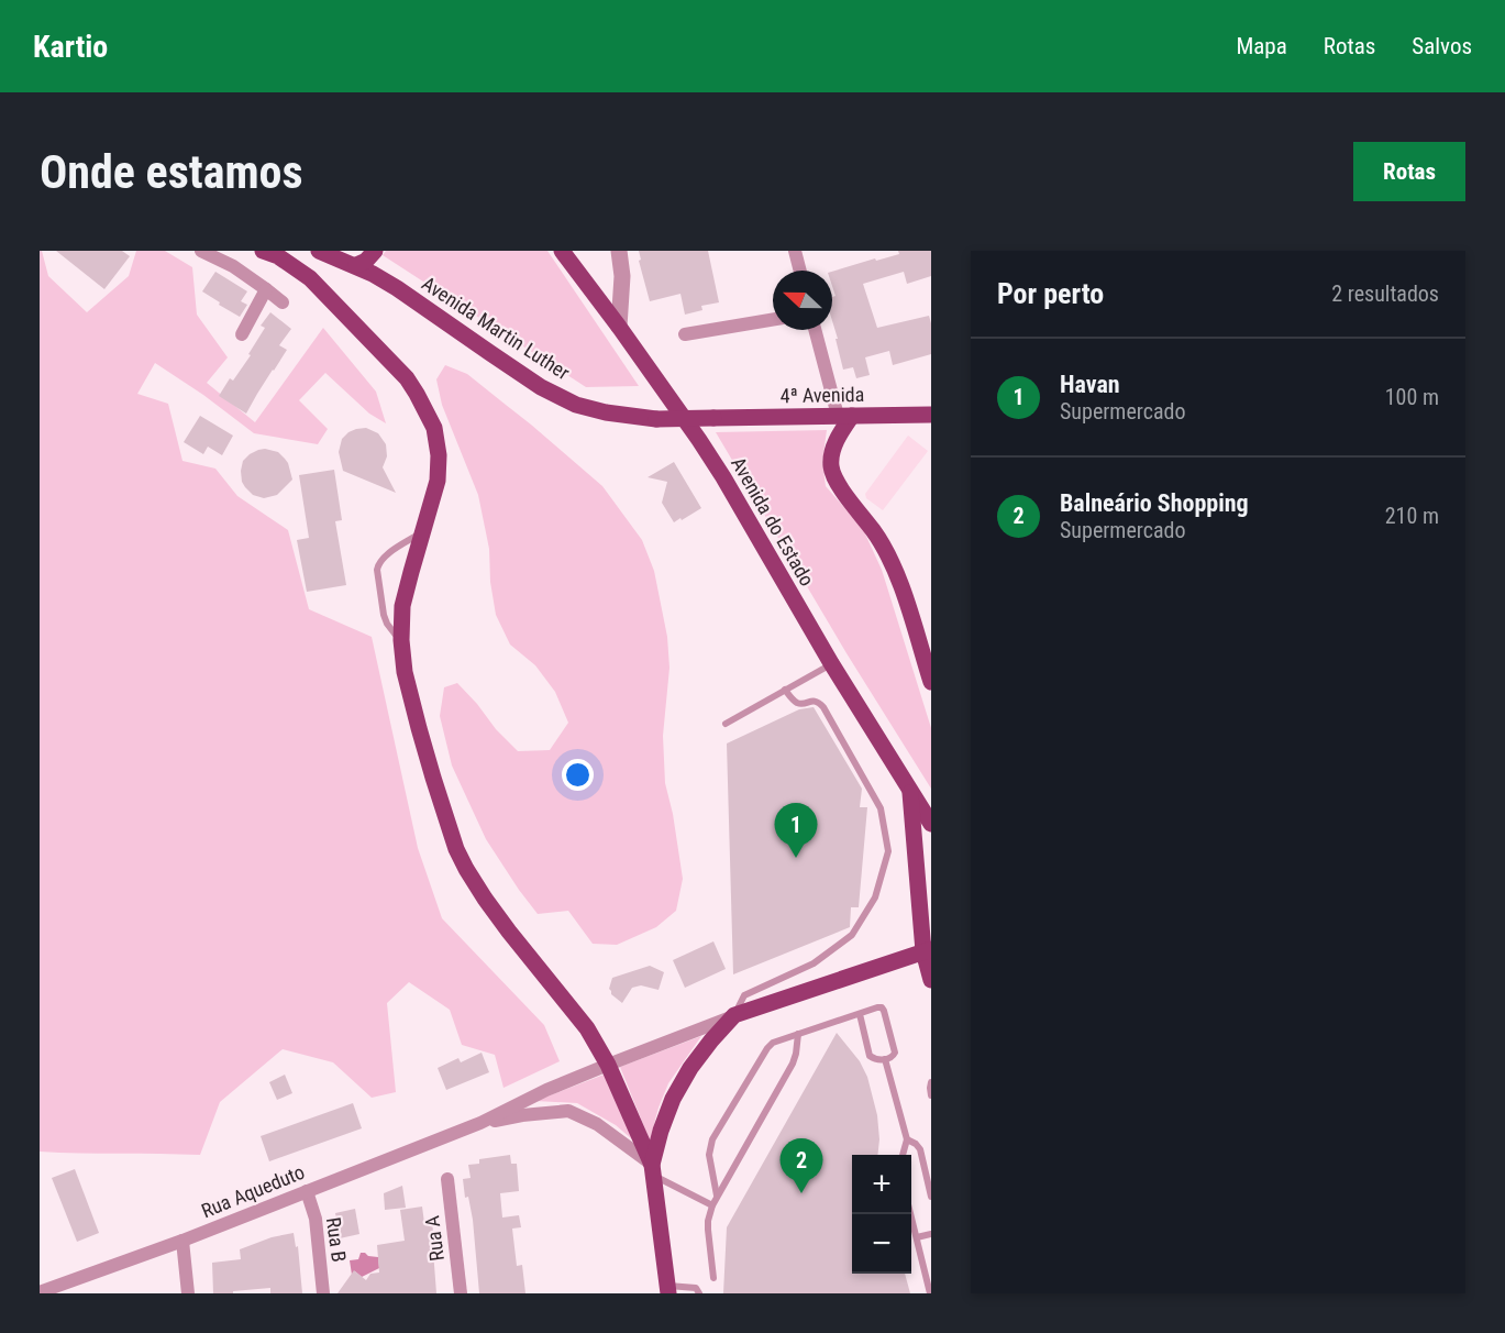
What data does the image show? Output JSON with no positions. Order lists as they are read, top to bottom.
{
  "streets": {
    "main road": ["Avenida Martin Luther", "4ª Avenida", "Avenida do Estado"],
    "street": ["Rua Aqueduto", "Rua A", "Rua B"]
  },
  "crossings": [
    ["Avenida Martin Luther", "4ª Avenida"],
    ["Rua Aqueduto", "Rua B"]
  ],
  "north": "left",
  "page": {
    "header": "Kartio",
    "nav": ["Mapa", "Rotas", "Salvos"],
    "buttons": "Rotas",
    "title": "Onde estamos",
    "heading": ["Por perto", "2 resultados"],
    "list": [
      {
        "mark": "1",
        "name": "Havan",
        "note": "Supermercado",
        "value": "100 m"
      },
      {
        "mark": "2",
        "name": "Balneário Shopping",
        "note": "Supermercado",
        "value": "210 m"
      }
    ],
    "pins": ["1", "2"],
    "map_buttons": ["+", "−"]
  }
}
